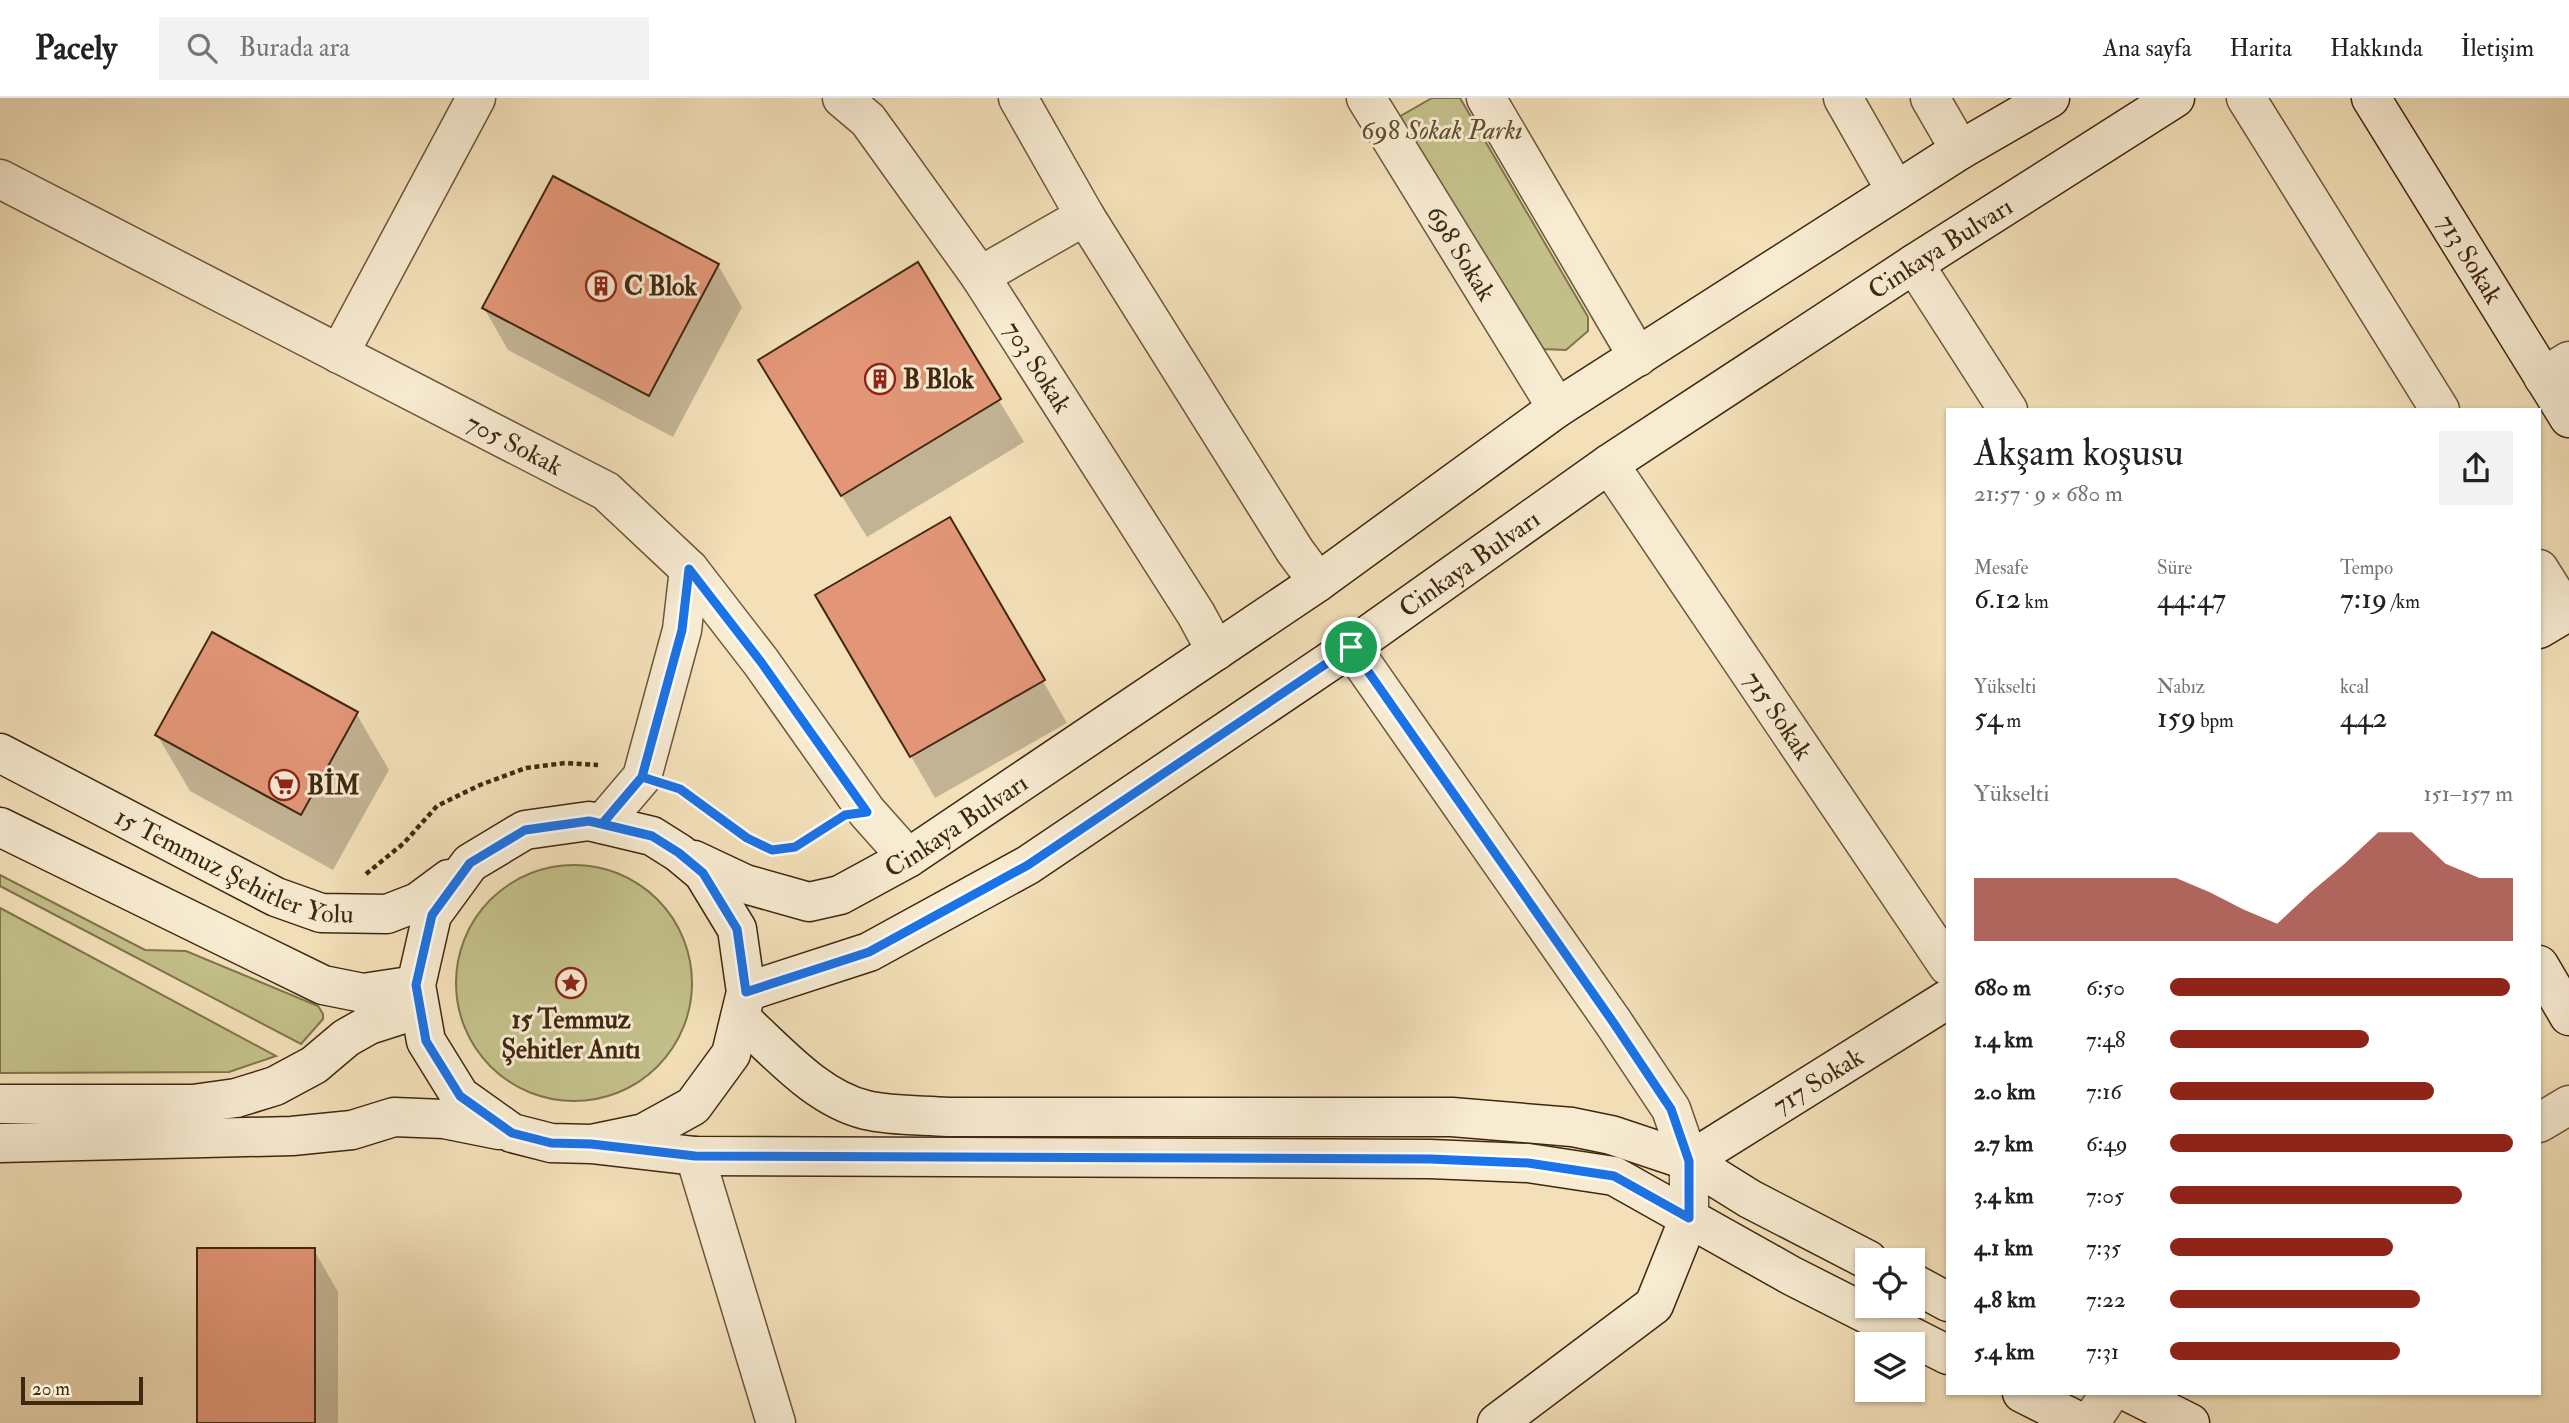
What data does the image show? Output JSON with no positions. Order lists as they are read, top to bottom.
{
  "streets": {
    "main road": [
      "Cinkaya Bulvarı",
      "698 Sokak",
      "713 Sokak",
      "703 Sokak",
      "705 Sokak",
      "715 Sokak",
      "15 Temmuz Şehitler Yolu",
      "717 Sokak"
    ]
  },
  "crossings": [
    ["Cinkaya Bulvarı", "698 Sokak"],
    ["Cinkaya Bulvarı", "703 Sokak"],
    ["Cinkaya Bulvarı", "705 Sokak"],
    ["Cinkaya Bulvarı", "715 Sokak"],
    ["Cinkaya Bulvarı", "15 Temmuz Şehitler Yolu"]
  ],
  "parks": ["698 Sokak Parkı"],
  "places": {
    "building": ["C Blok", "B Blok"],
    "supermarket": ["BİM"],
    "place": ["15 Temmuz Şehitler Anıtı"]
  },
  "scale_bar": "20 m",
  "page": {
    "header": "Pacely",
    "search": "Burada ara",
    "nav": [
      "Ana sayfa",
      "Harita",
      "Hakkında",
      "İletişim"
    ],
    "heading": ["Akşam koşusu", "21:57 · 9 × 680 m"],
    "stats": [
      ["Mesafe", "6.12 km"],
      ["Süre", "44:47"],
      ["Tempo", "7:19 /km"],
      ["Yükselti", "54 m"],
      ["Nabız", "159 bpm"],
      ["kcal", "442"]
    ],
    "chart": ["Yükselti", "151–157 m"],
    "list": [
      {
        "name": "680 m",
        "note": "6:50"
      },
      {
        "name": "1.4 km",
        "note": "7:48"
      },
      {
        "name": "2.0 km",
        "note": "7:16"
      },
      {
        "name": "2.7 km",
        "note": "6:49"
      },
      {
        "name": "3.4 km",
        "note": "7:05"
      },
      {
        "name": "4.1 km",
        "note": "7:35"
      },
      {
        "name": "4.8 km",
        "note": "7:22"
      },
      {
        "name": "5.4 km",
        "note": "7:31"
      }
    ],
    "scale": "20 m"
  }
}
